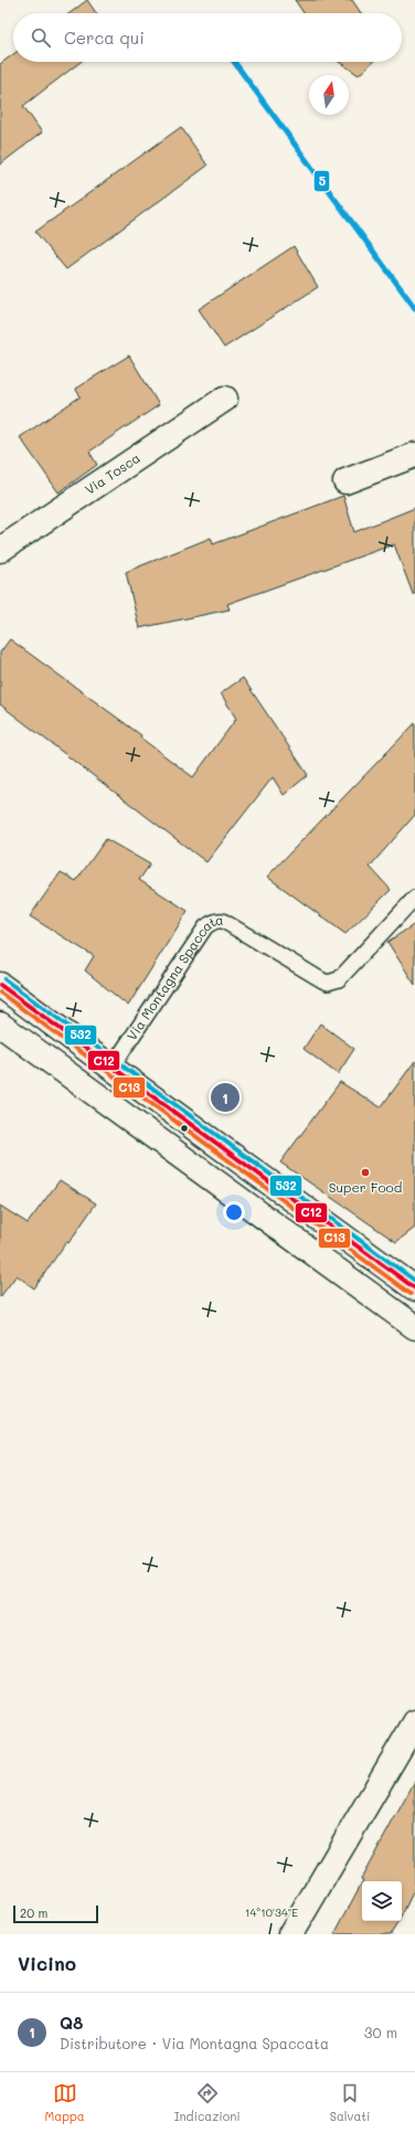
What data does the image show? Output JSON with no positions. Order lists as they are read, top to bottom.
{
  "streets": {
    "main road": ["Via Tosca"],
    "lane": ["Via Montagna Spaccata"]
  },
  "places": ["Super Food"],
  "lines": [
    "transit line 5",
    "transit line 532",
    "transit line C12",
    "transit line C13"
  ],
  "scale_bar": "20 m",
  "north": "top",
  "page": {
    "search": "Cerca qui",
    "pins": "1",
    "scale": "20 m",
    "heading": "Vicino",
    "list": [
      {
        "mark": "1",
        "name": "Q8",
        "note": "Distributore · Via Montagna Spaccata",
        "value": "30 m"
      }
    ],
    "nav": ["Mappa", "Indicazioni", "Salvati"]
  },
  "coordinates": ["14°10'34\"E"]
}
